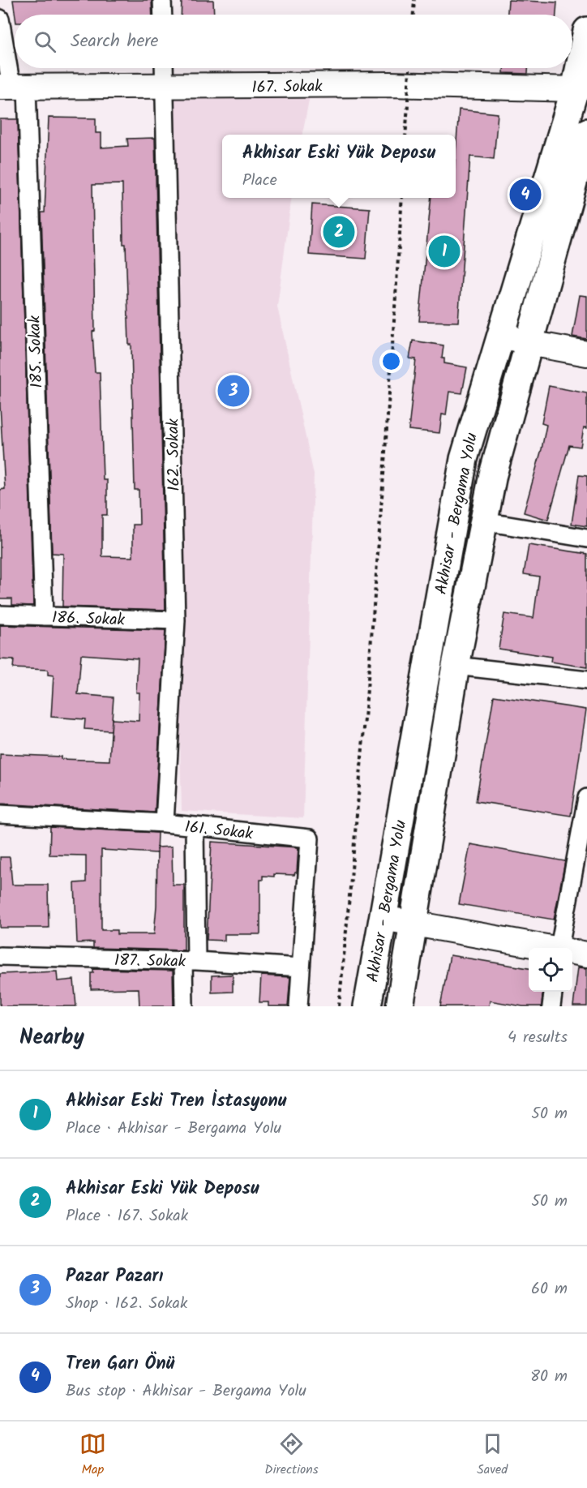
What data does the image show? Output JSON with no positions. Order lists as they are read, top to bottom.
{
  "streets": {
    "main road": ["Akhisar - Bergama Yolu"],
    "street": [
      "167. Sokak",
      "185. Sokak",
      "162. Sokak",
      "186. Sokak",
      "161. Sokak",
      "187. Sokak"
    ]
  },
  "crossings": [
    ["167. Sokak", "185. Sokak"],
    ["167. Sokak", "162. Sokak"],
    ["167. Sokak", "Akhisar - Bergama Yolu"],
    ["185. Sokak", "186. Sokak"],
    ["162. Sokak", "186. Sokak"],
    ["162. Sokak", "161. Sokak"],
    ["161. Sokak", "187. Sokak"]
  ],
  "page": {
    "search": "Search here",
    "popup": ["Akhisar Eski Yük Deposu", "Place"],
    "pins": [
      "4",
      "2",
      "1",
      "3"
    ],
    "heading": ["Nearby", "4 results"],
    "list": [
      {
        "mark": "1",
        "name": "Akhisar Eski Tren İstasyonu",
        "note": "Place · Akhisar - Bergama Yolu",
        "value": "50 m"
      },
      {
        "mark": "2",
        "name": "Akhisar Eski Yük Deposu",
        "note": "Place · 167. Sokak",
        "value": "50 m"
      },
      {
        "mark": "3",
        "name": "Pazar Pazarı",
        "note": "Shop · 162. Sokak",
        "value": "60 m"
      },
      {
        "mark": "4",
        "name": "Tren Garı Önü",
        "note": "Bus stop · Akhisar - Bergama Yolu",
        "value": "80 m"
      }
    ],
    "nav": ["Map", "Directions", "Saved"]
  }
}
